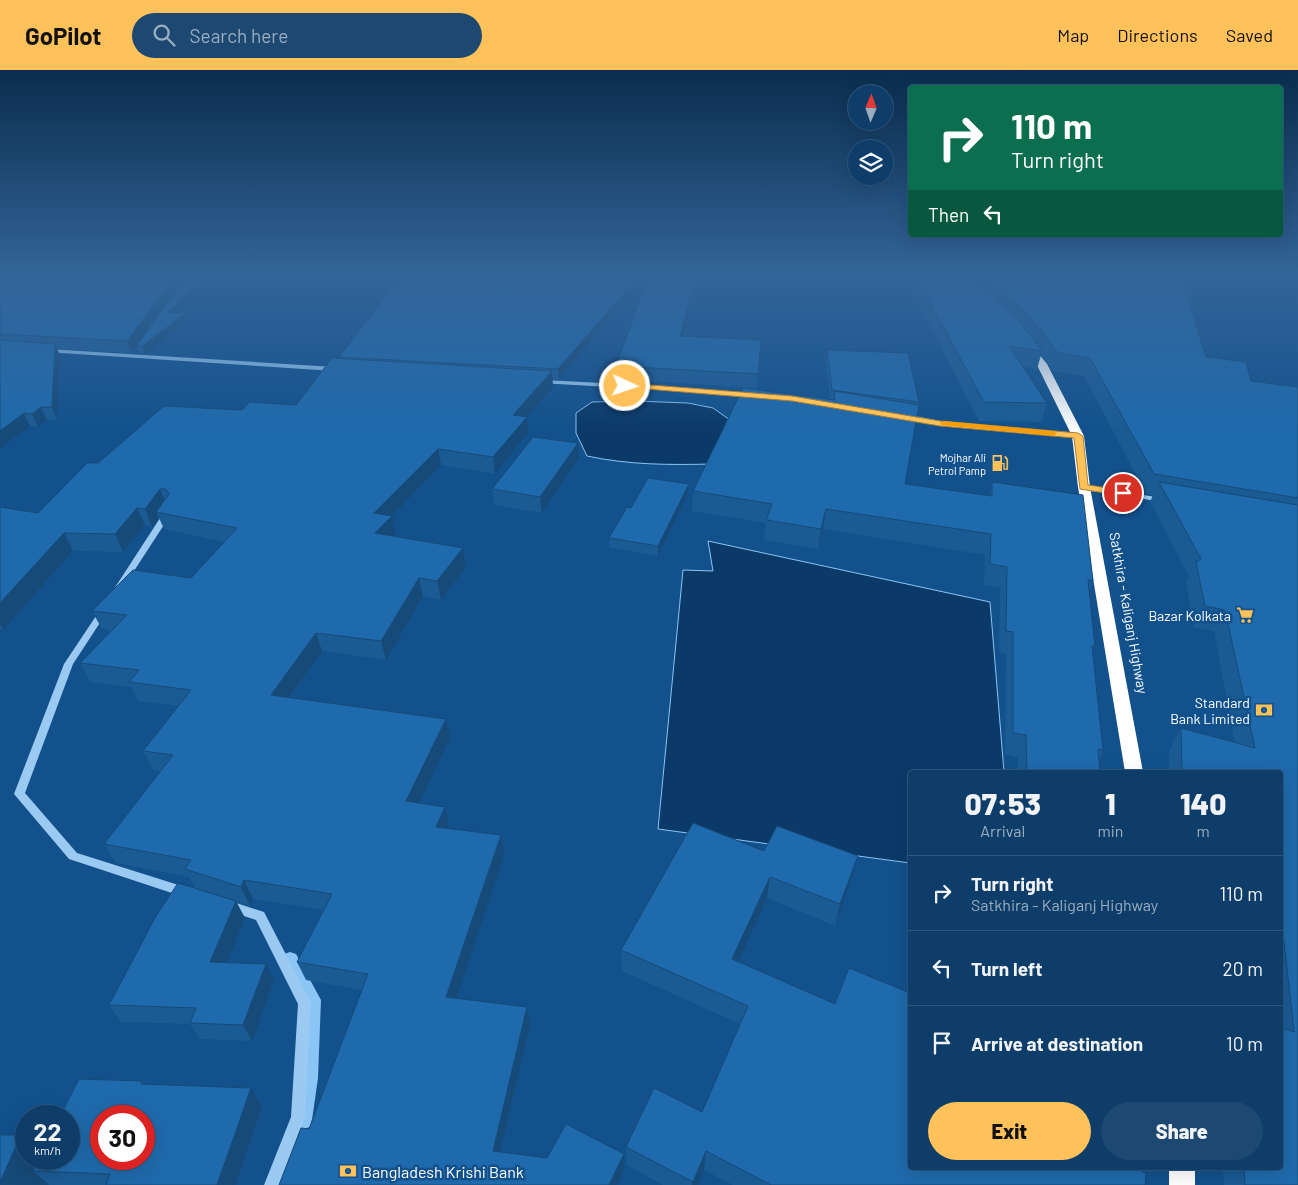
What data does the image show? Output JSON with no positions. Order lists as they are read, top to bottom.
{
  "streets": {
    "highway": ["Satkhira - Kaliganj Highway"]
  },
  "places": {
    "fuel station": ["Mojhar Ali Petrol Pamp"],
    "supermarket": ["Bazar Kolkata"],
    "bank": ["Standard Bank Limited", "Bangladesh Krishi Bank"]
  },
  "north": "top",
  "page": {
    "header": "GoPilot",
    "search": "Search here",
    "nav": ["Map", "Directions", "Saved"],
    "turn": ["110 m", "Turn right"],
    "then": "Then",
    "eta": [
      "07:53",
      "Arrival",
      "1",
      "min",
      "140",
      "m"
    ],
    "list": [
      {
        "name": "Turn right",
        "note": "Satkhira - Kaliganj Highway",
        "value": "110 m"
      },
      {
        "name": "Turn left",
        "value": "20 m"
      },
      {
        "name": "Arrive at destination",
        "value": "10 m"
      }
    ],
    "buttons": ["Exit", "Share"],
    "speed": "22 km/h",
    "limit": "30"
  }
}
